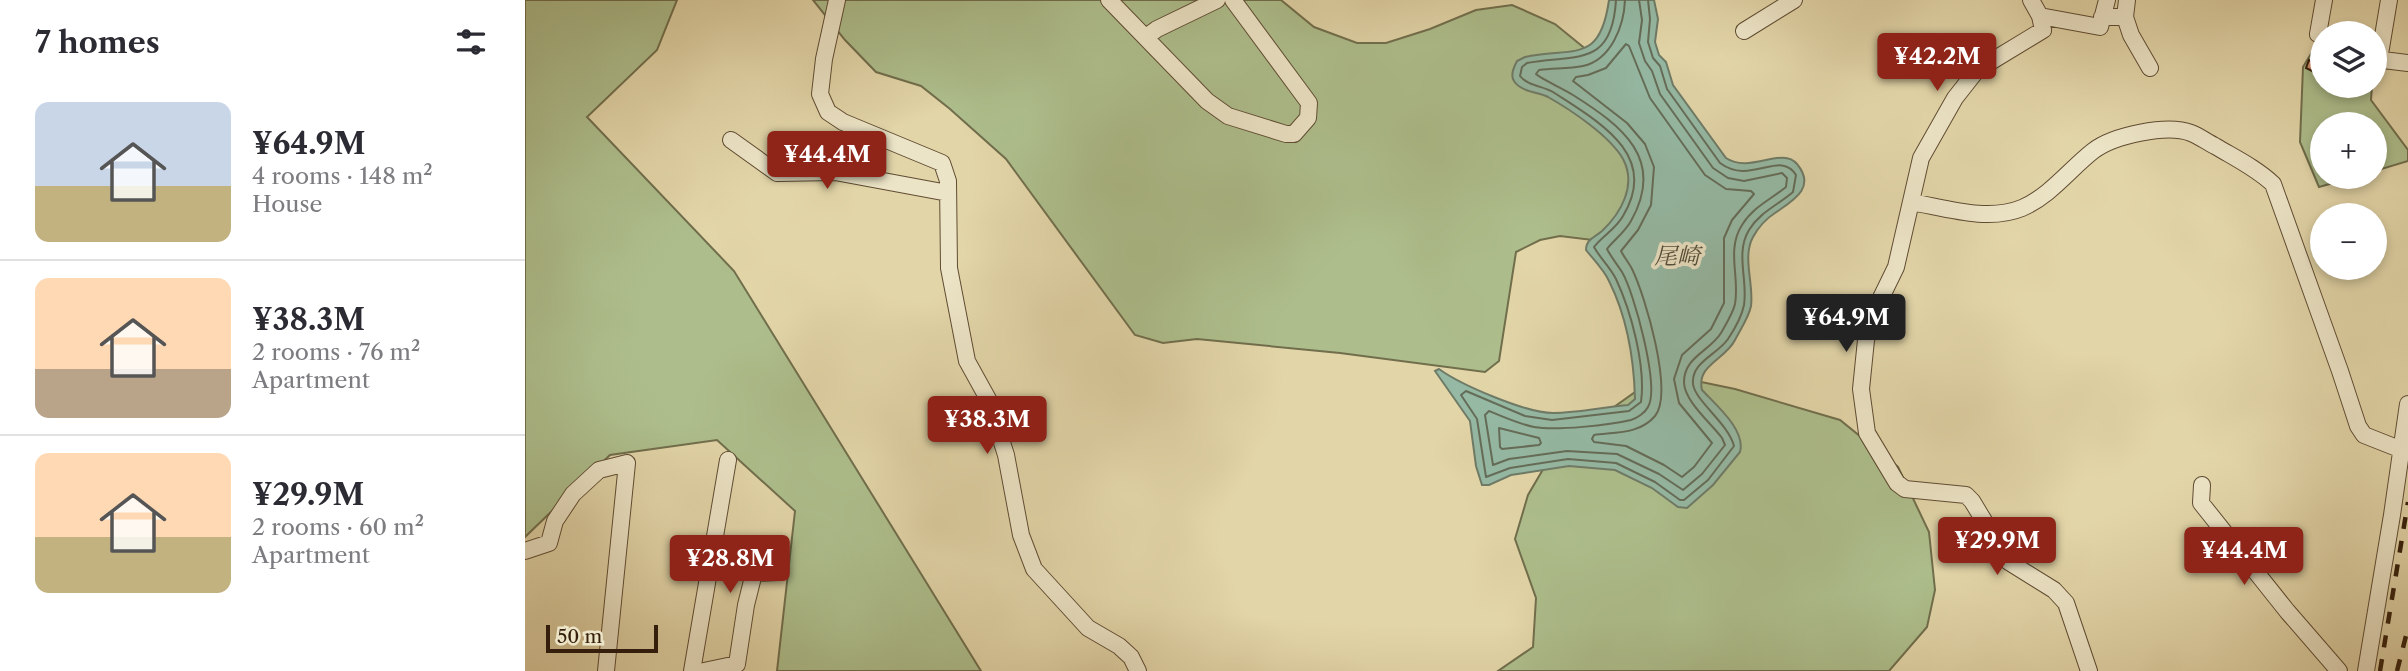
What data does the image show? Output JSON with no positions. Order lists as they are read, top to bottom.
{
  "water": ["尾崎"],
  "scale_bar": "50 m",
  "page": {
    "heading": "7 homes",
    "map_buttons": ["+", "−"],
    "price": [
      "¥42.2M",
      "¥44.4M",
      "¥64.9M",
      "¥38.3M",
      "¥29.9M",
      "¥44.4M",
      "¥28.8M"
    ],
    "list": [
      {
        "name": "¥64.9M",
        "note": "4 rooms · 148 m² · House"
      },
      {
        "name": "¥38.3M",
        "note": "2 rooms · 76 m² · Apartment"
      },
      {
        "name": "¥29.9M",
        "note": "2 rooms · 60 m² · Apartment"
      }
    ],
    "scale": "50 m"
  }
}
